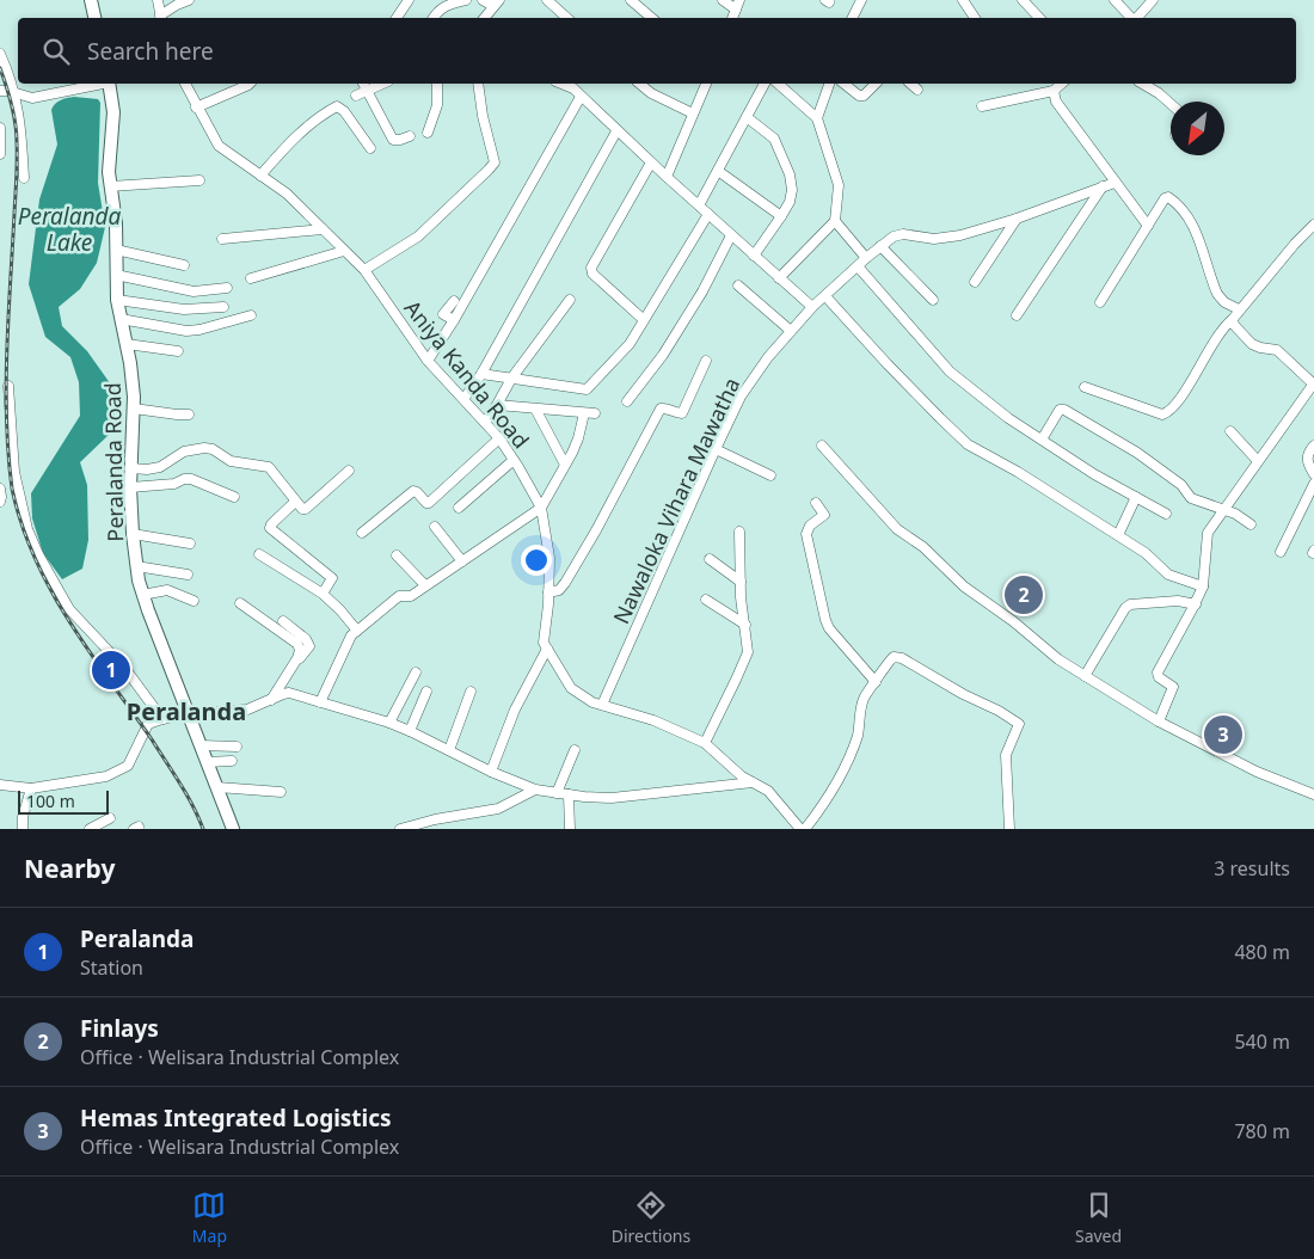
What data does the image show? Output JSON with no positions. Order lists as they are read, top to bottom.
{
  "streets": {
    "main road": ["Peralanda Road"],
    "street": ["Aniya Kanda Road", "Nawaloka Vihara Mawatha"]
  },
  "crossings": [
    ["Aniya Kanda Road", "Nawaloka Vihara Mawatha"]
  ],
  "districts": ["Peralanda"],
  "water": ["Peralanda Lake"],
  "scale_bar": "100 m",
  "north": "bottom left",
  "page": {
    "search": "Search here",
    "pins": ["2", "1", "3"],
    "scale": "100 m",
    "heading": ["Nearby", "3 results"],
    "list": [
      {
        "mark": "1",
        "name": "Peralanda",
        "note": "Station",
        "value": "480 m"
      },
      {
        "mark": "2",
        "name": "Finlays",
        "note": "Office · Welisara Industrial Complex",
        "value": "540 m"
      },
      {
        "mark": "3",
        "name": "Hemas Integrated Logistics",
        "note": "Office · Welisara Industrial Complex",
        "value": "780 m"
      }
    ],
    "nav": ["Map", "Directions", "Saved"]
  }
}
